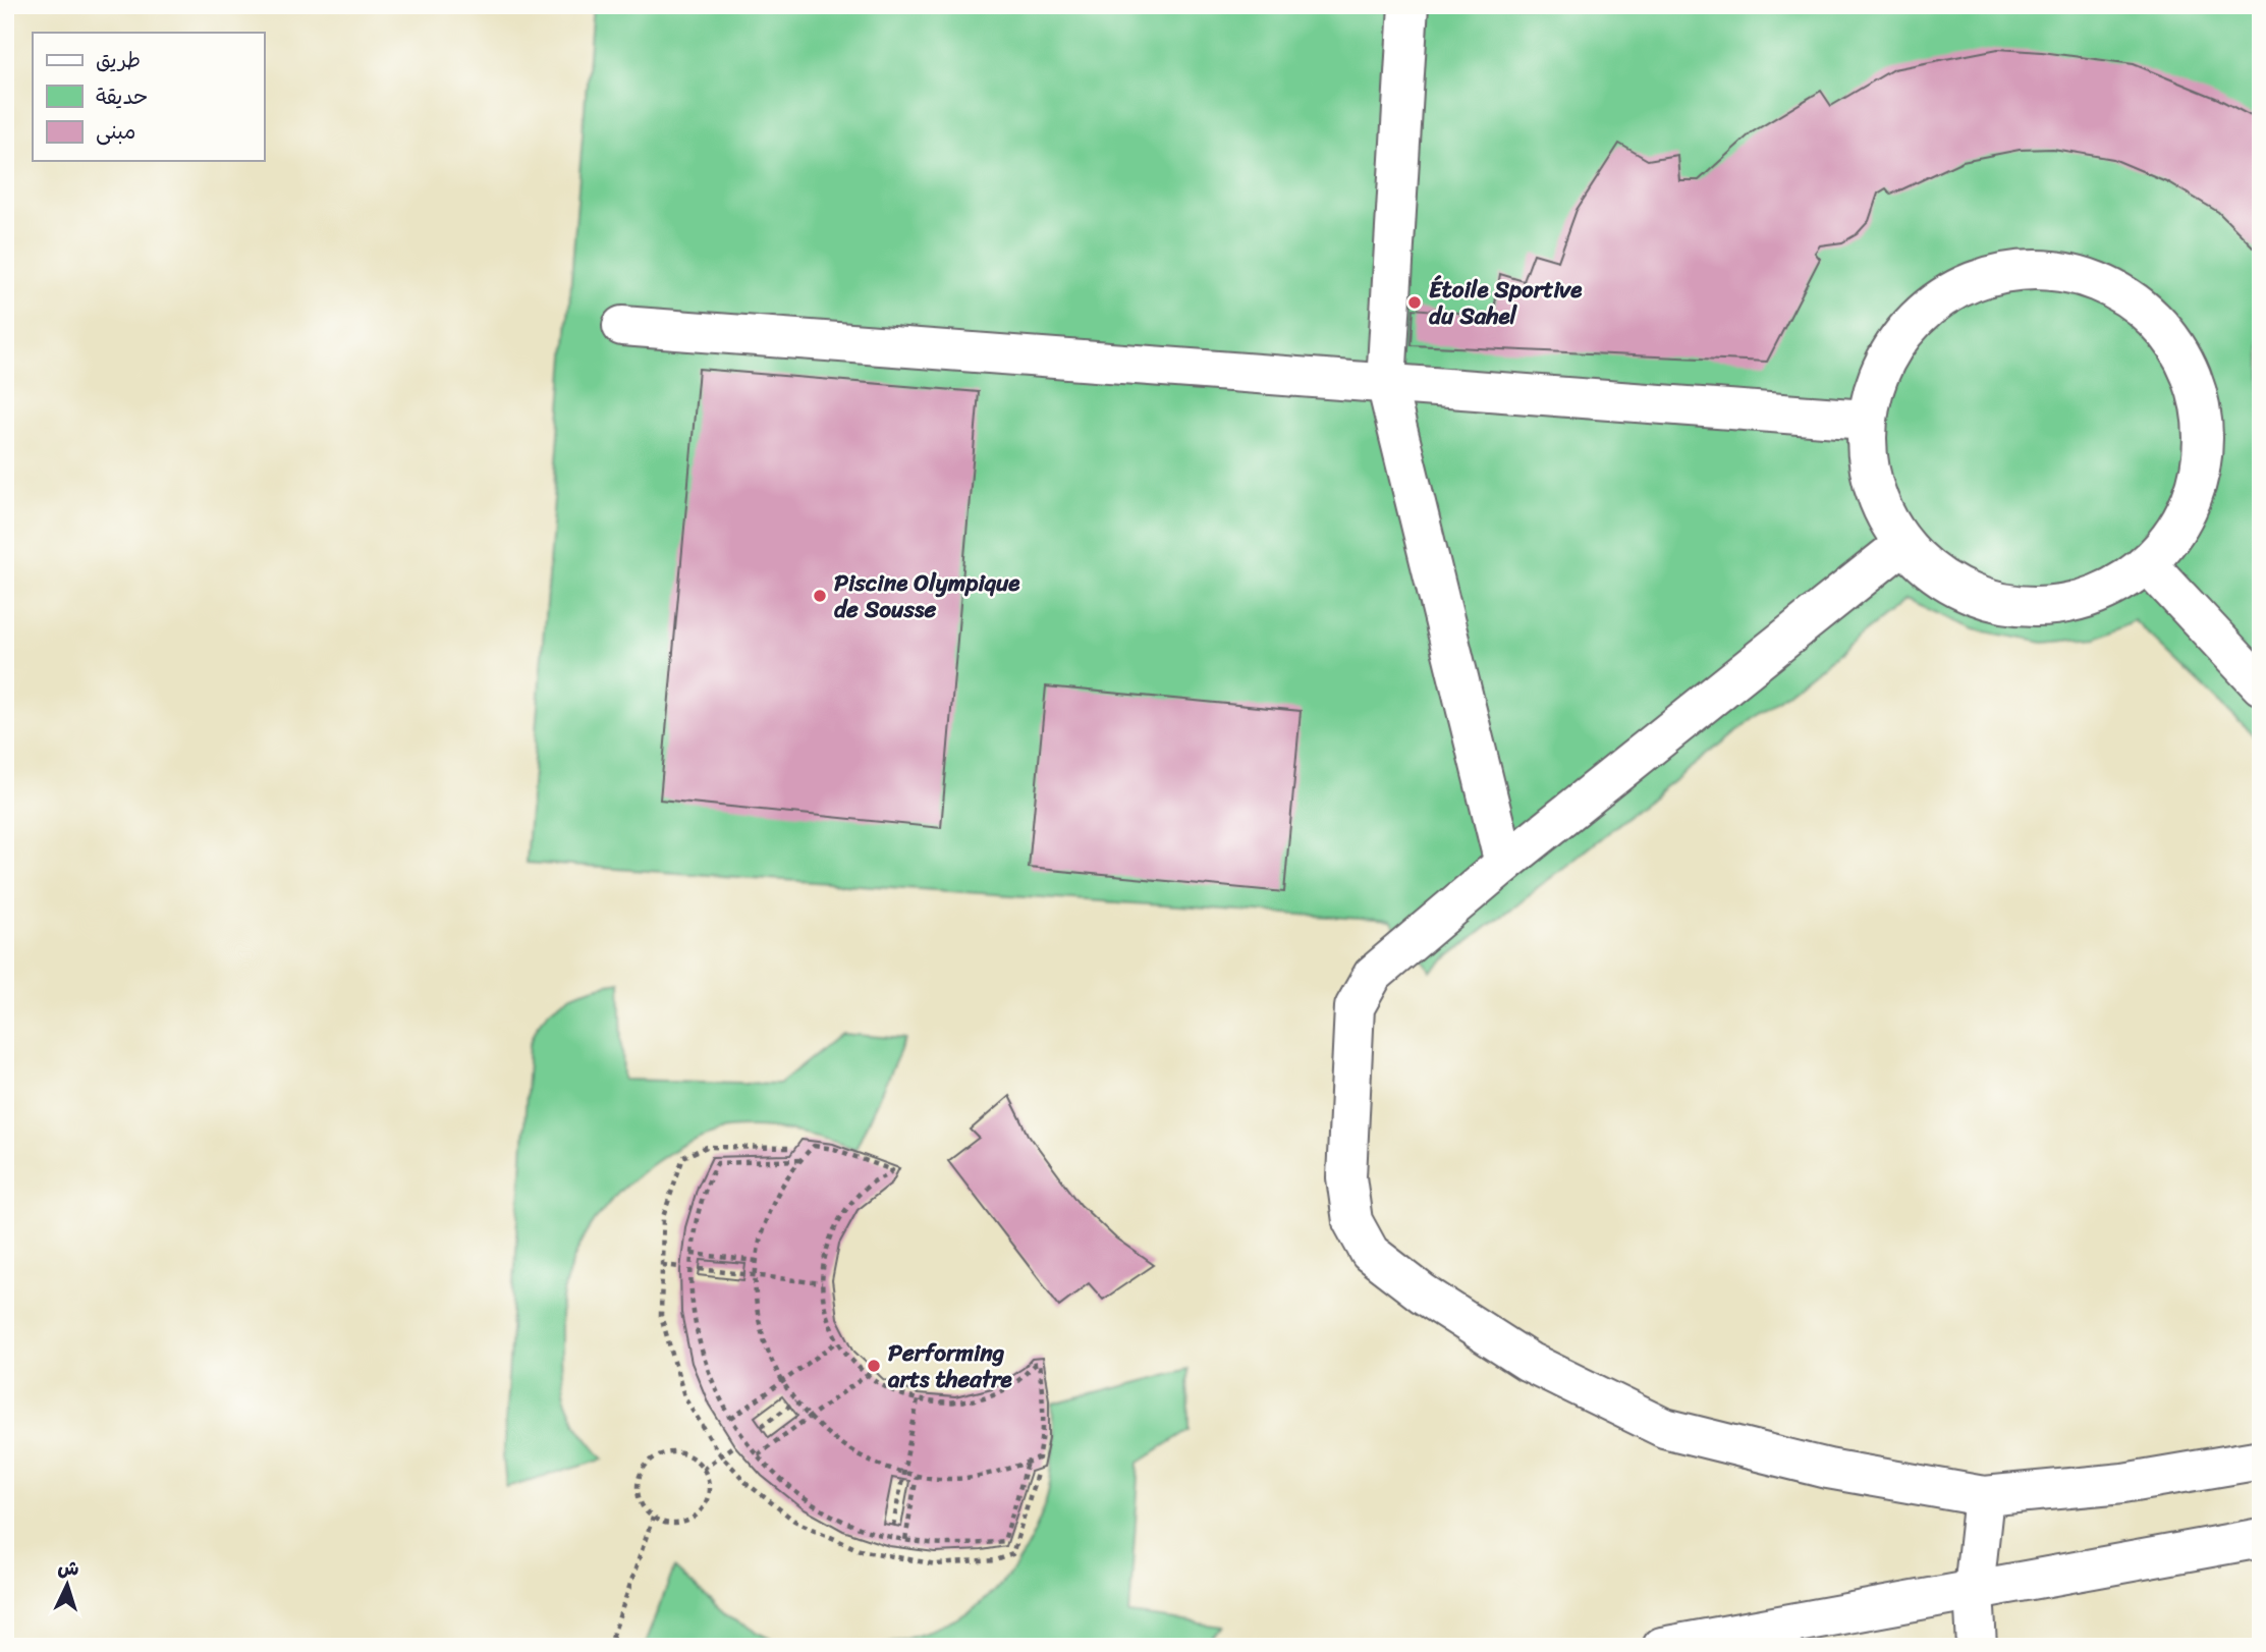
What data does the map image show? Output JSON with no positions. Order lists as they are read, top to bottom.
{
  "places": ["Étoile Sportive du Sahel", "Piscine Olympique de Sousse", "Performing arts theatre"],
  "legend": ["طريق", "حديقة", "مبنى"],
  "north": "top"
}
